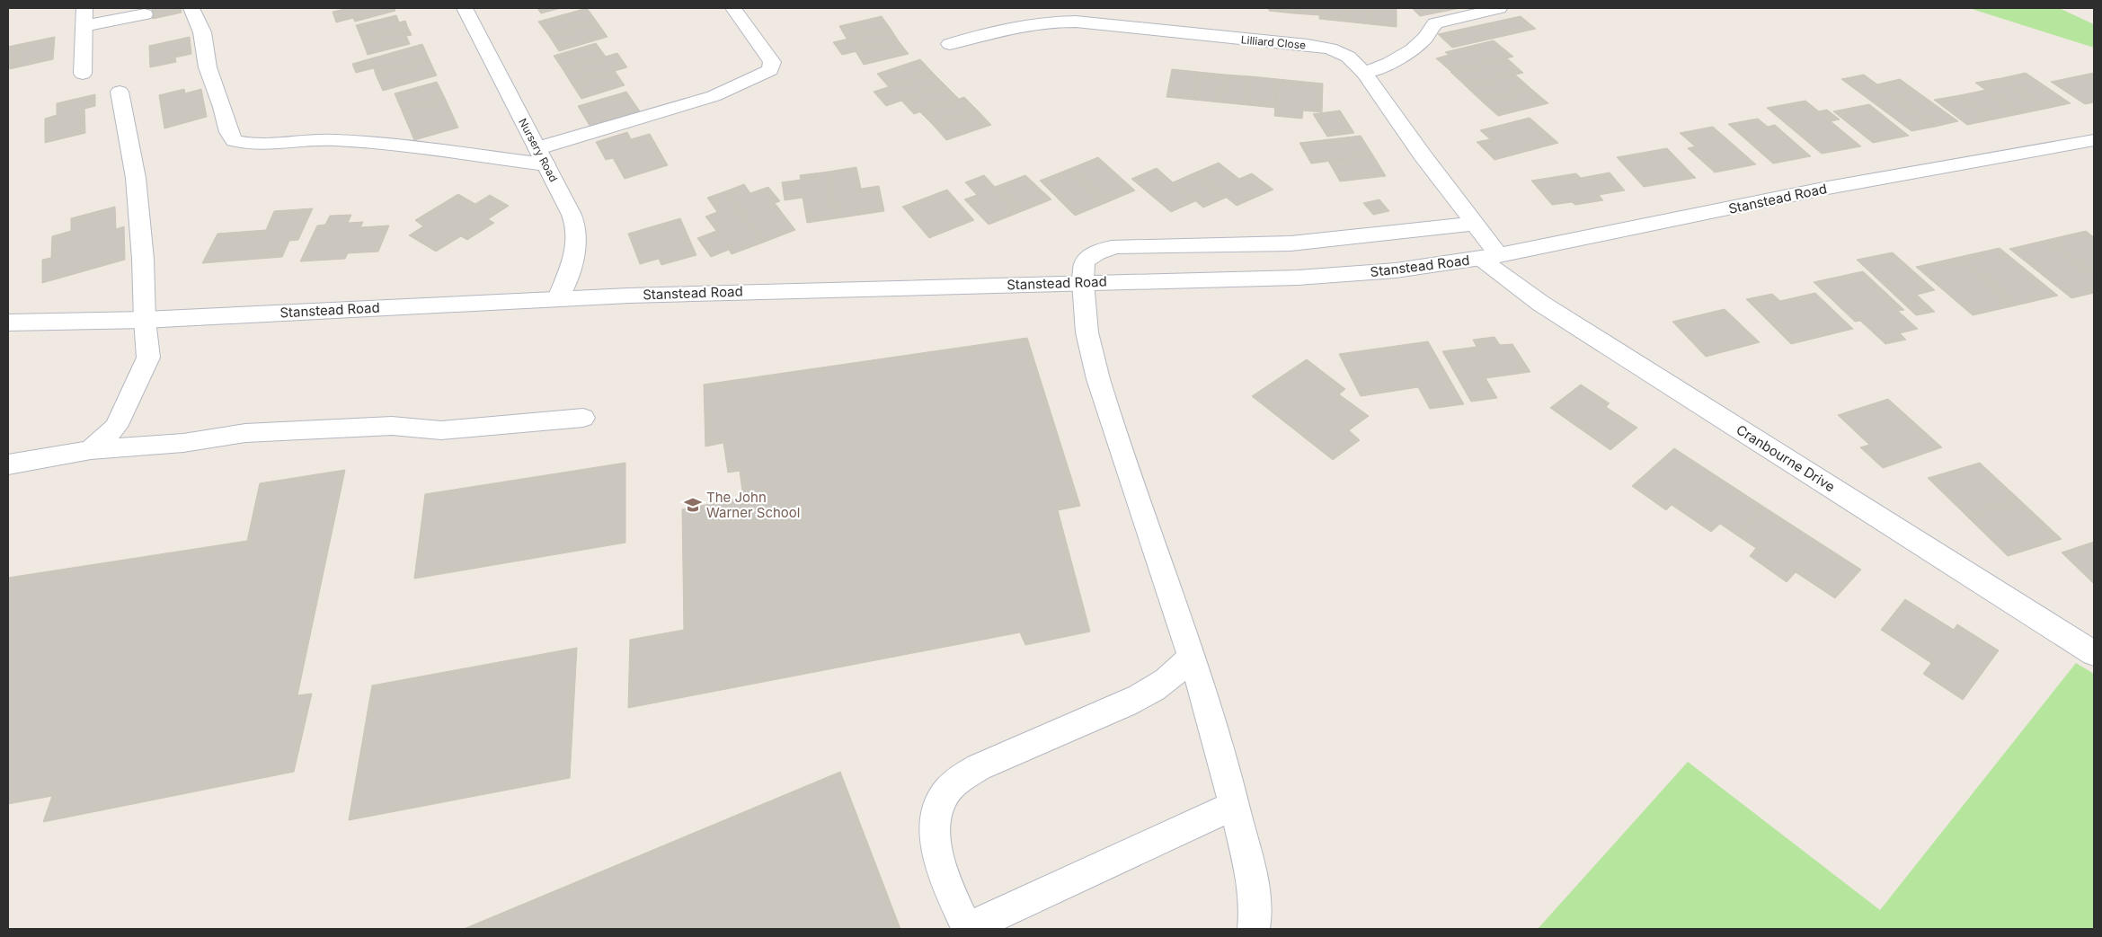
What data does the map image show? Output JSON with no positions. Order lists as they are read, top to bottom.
{
  "streets": {
    "street": [
      "Lilliard Close",
      "Nursery Road",
      "Stanstead Road",
      "Cranbourne Drive"
    ]
  },
  "crossings": [
    ["Lilliard Close", "Stanstead Road"],
    ["Lilliard Close", "Cranbourne Drive"],
    ["Nursery Road", "Stanstead Road"],
    ["Stanstead Road", "Cranbourne Drive"]
  ],
  "places": {
    "school or university": ["The John Warner School"]
  }
}
